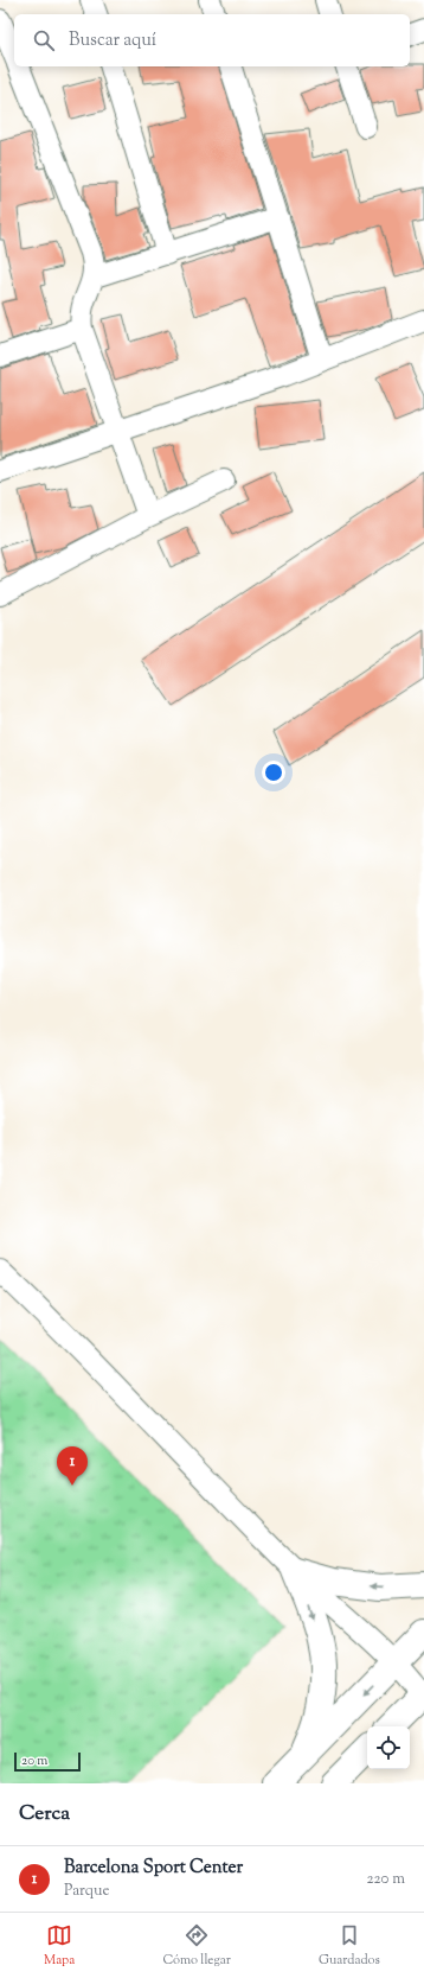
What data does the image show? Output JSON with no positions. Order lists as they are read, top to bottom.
{
  "scale_bar": "20 m",
  "page": {
    "search": "Buscar aquí",
    "pins": "1",
    "scale": "20 m",
    "heading": "Cerca",
    "list": [
      {
        "mark": "1",
        "name": "Barcelona Sport Center",
        "note": "Parque",
        "value": "220 m"
      }
    ],
    "nav": ["Mapa", "Cómo llegar", "Guardados"]
  }
}
